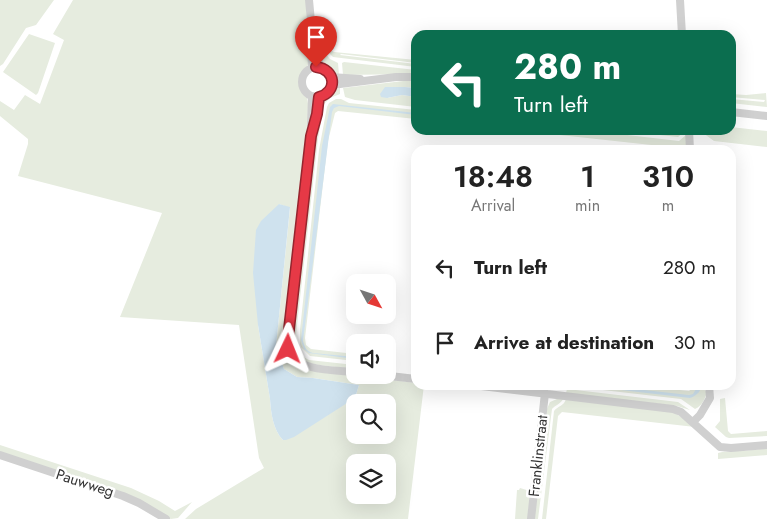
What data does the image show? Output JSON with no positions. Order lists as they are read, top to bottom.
{
  "streets": {
    "street": ["Franklinstraat", "Pauwweg"]
  },
  "north": "bottom right",
  "page": {
    "turn": ["280 m", "Turn left"],
    "eta": [
      "18:48",
      "Arrival",
      "1",
      "min",
      "310",
      "m"
    ],
    "list": [
      {
        "name": "Turn left",
        "value": "280 m"
      },
      {
        "name": "Arrive at destination",
        "value": "30 m"
      }
    ]
  }
}
